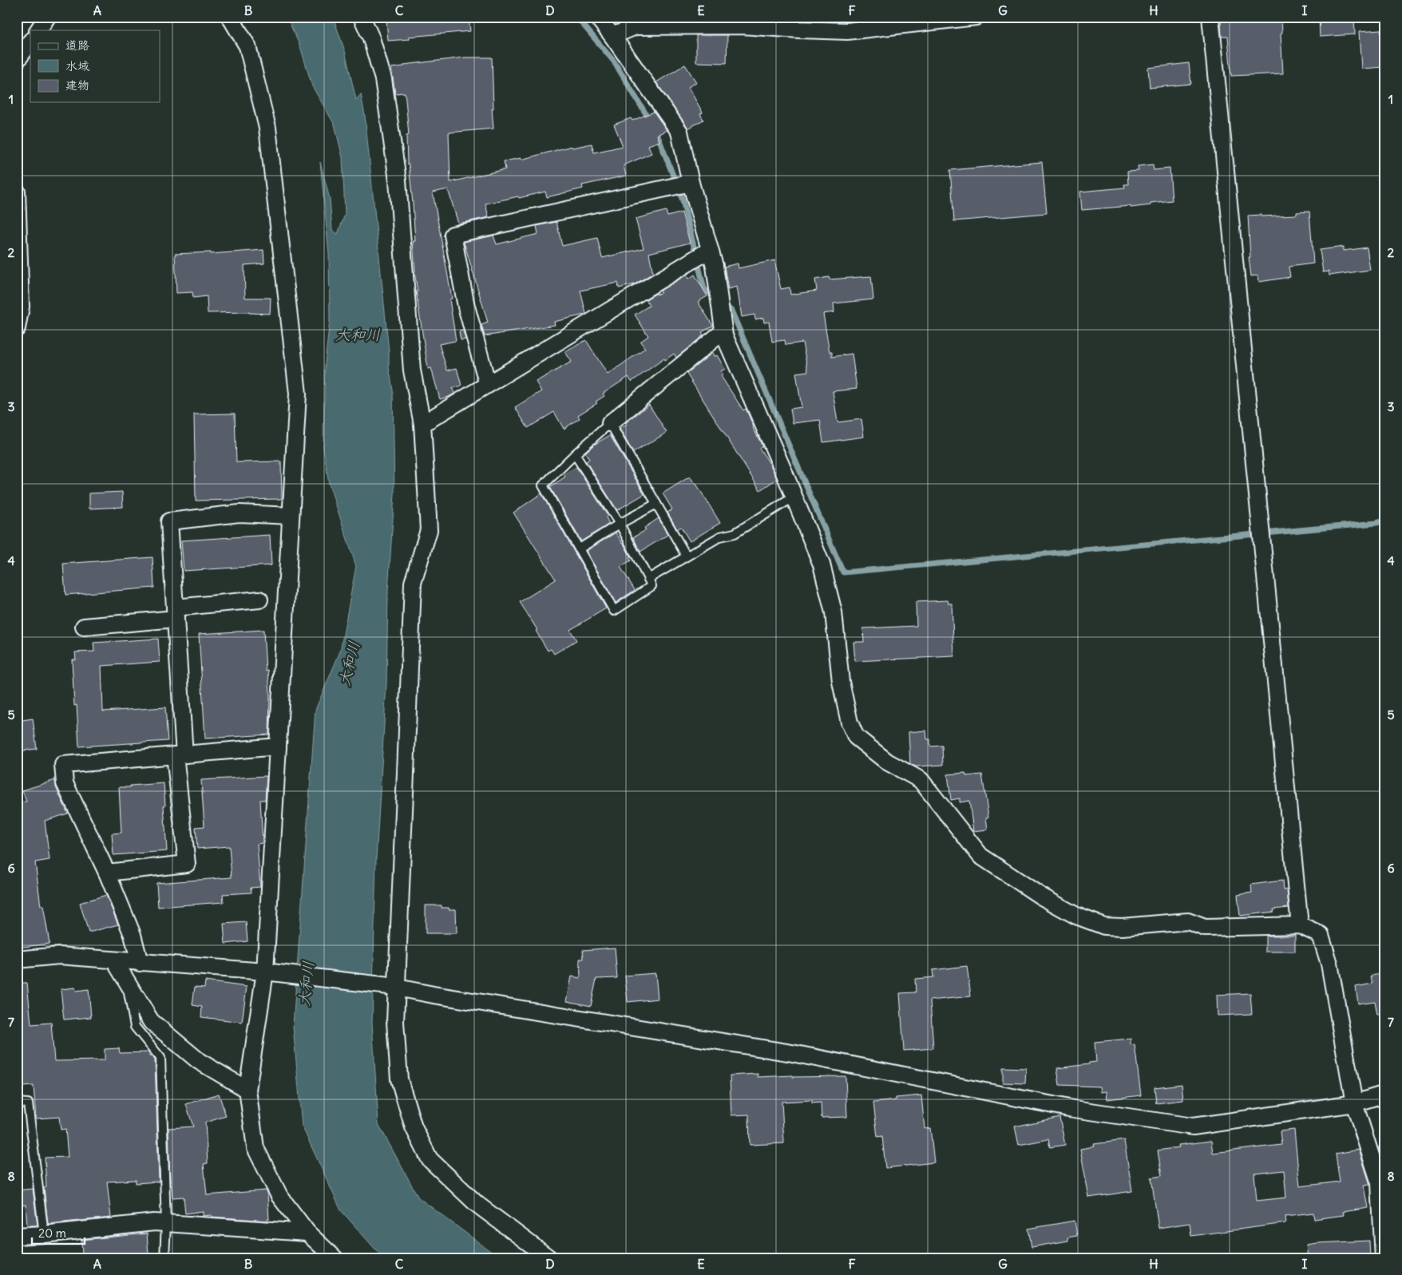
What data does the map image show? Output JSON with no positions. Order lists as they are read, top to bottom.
{
  "water": ["大和川"],
  "legend": ["道路", "水域", "建物"],
  "scale_bar": "20 m",
  "grid": {
    "columns": [
      "A",
      "B",
      "C",
      "D",
      "E",
      "F",
      "G",
      "H",
      "I"
    ],
    "rows": [
      "1",
      "2",
      "3",
      "4",
      "5",
      "6",
      "7",
      "8"
    ]
  }
}
